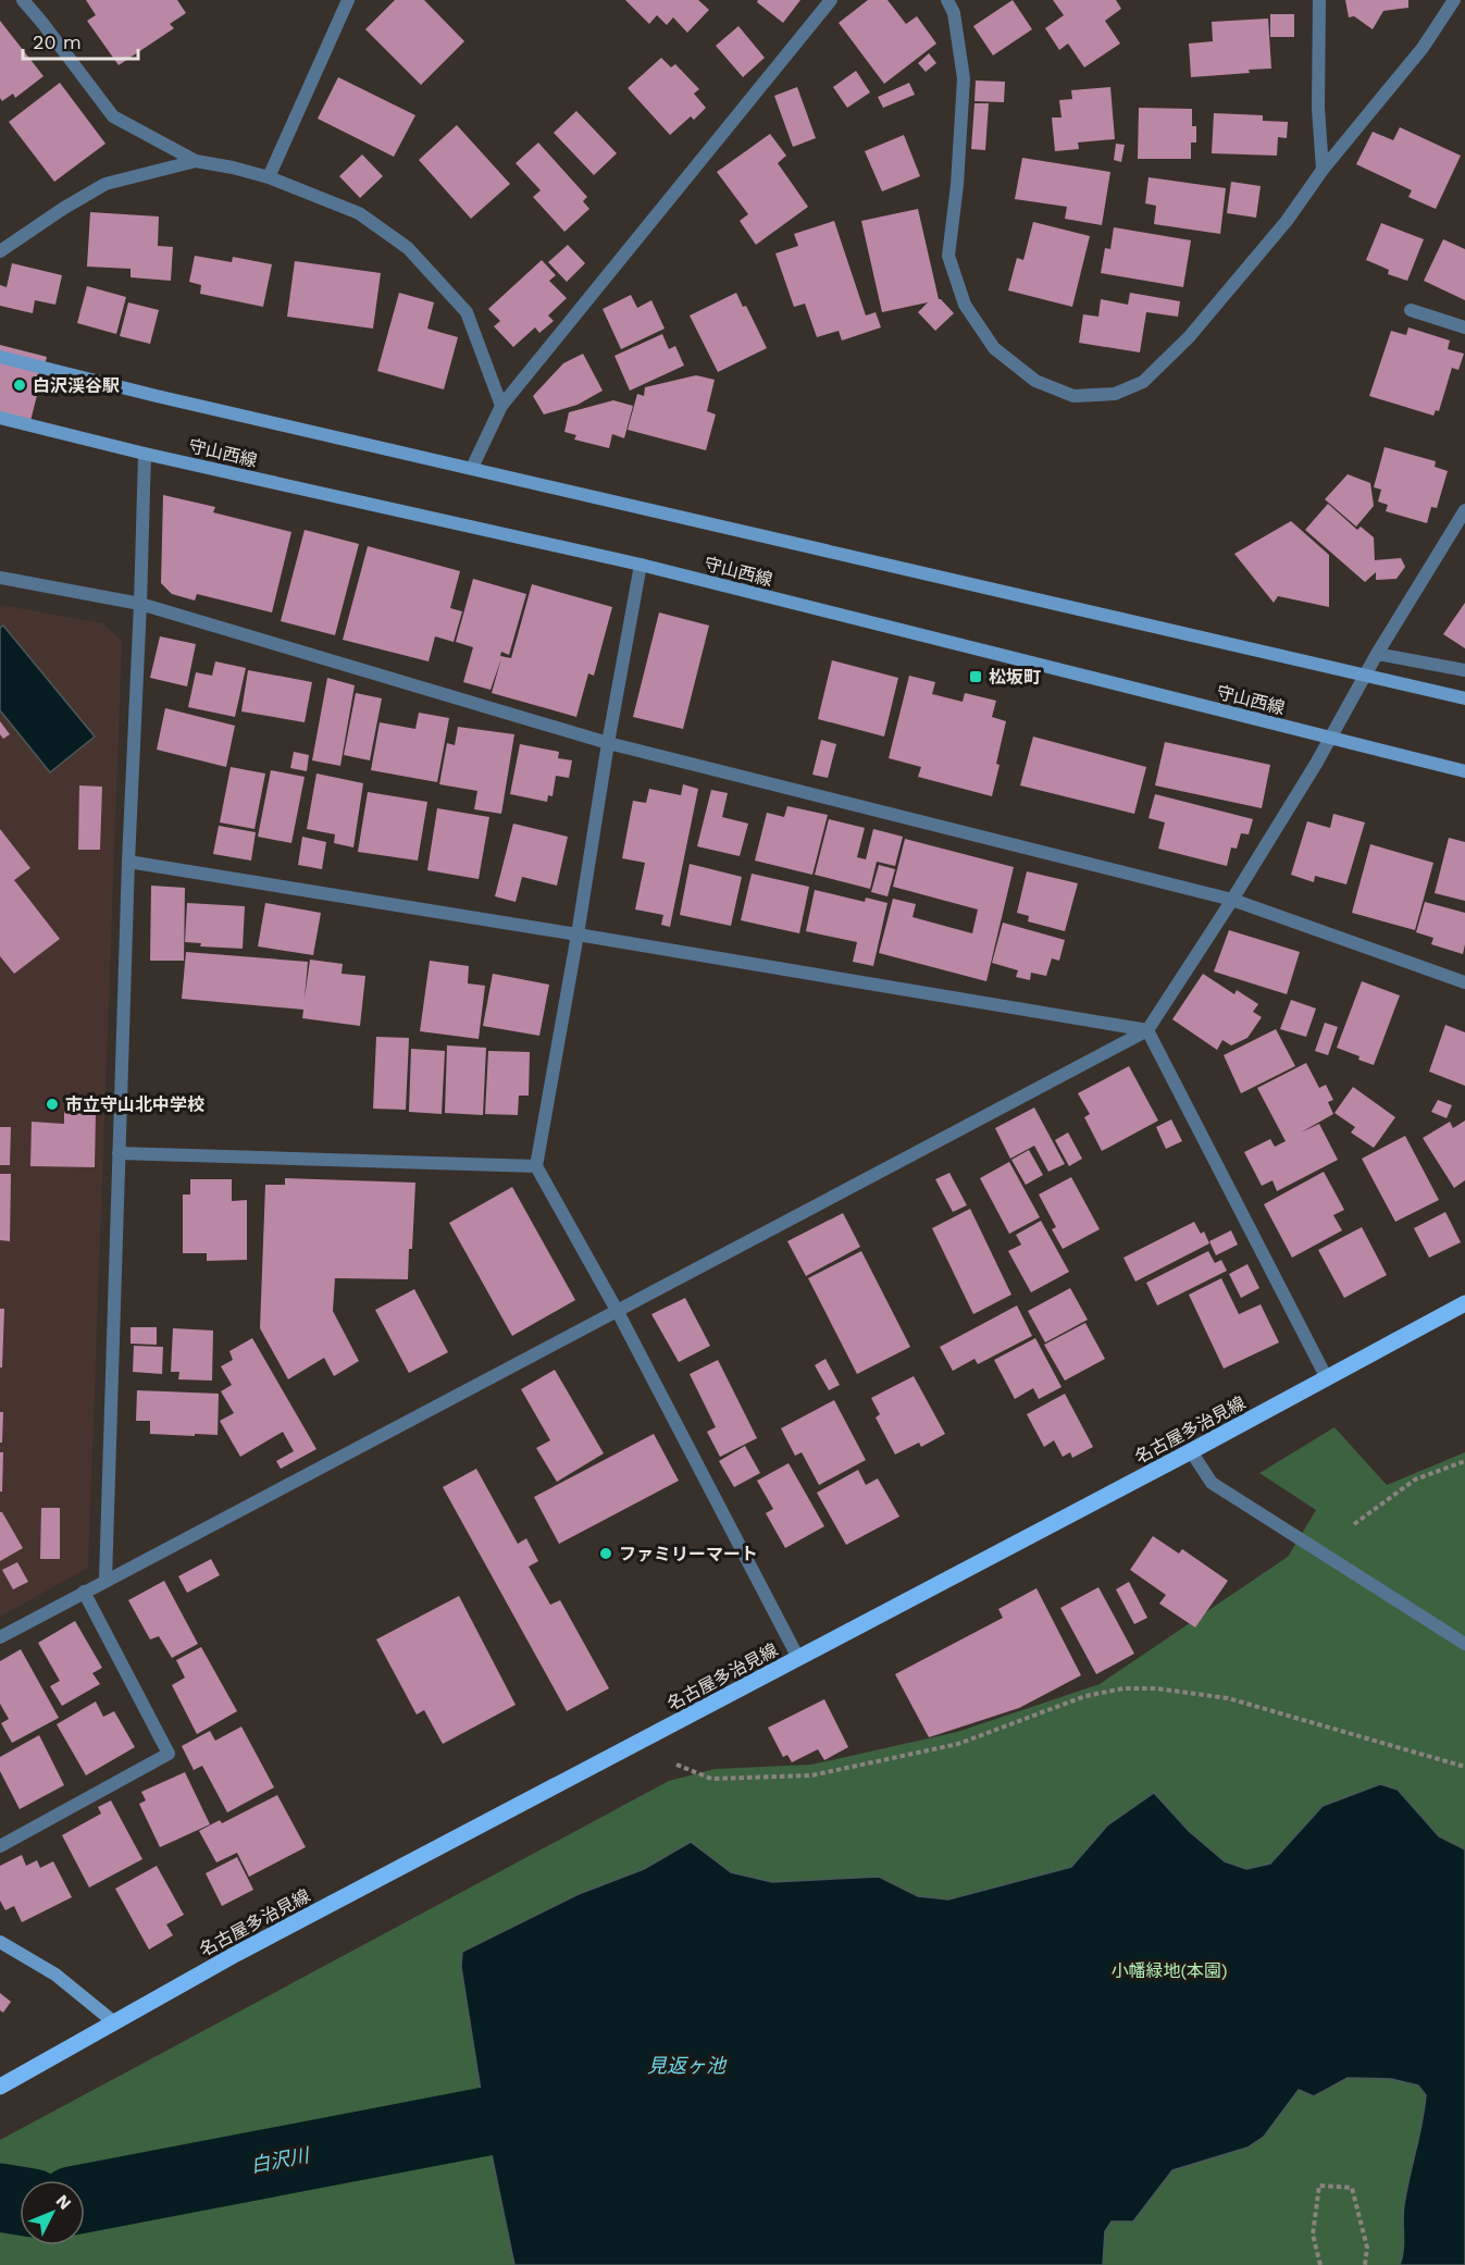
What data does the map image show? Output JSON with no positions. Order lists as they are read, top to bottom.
{
  "streets": {
    "main road": ["守山西線", "名古屋多治見線"]
  },
  "water": ["見返ヶ池", "白沢川"],
  "parks": ["小幡緑地(本園)"],
  "places": {
    "other": ["白沢渓谷駅", "市立守山北中学校", "ファミリーマート"],
    "transit": ["松坂町"]
  },
  "scale_bar": "20 m",
  "north": "top right"
}
